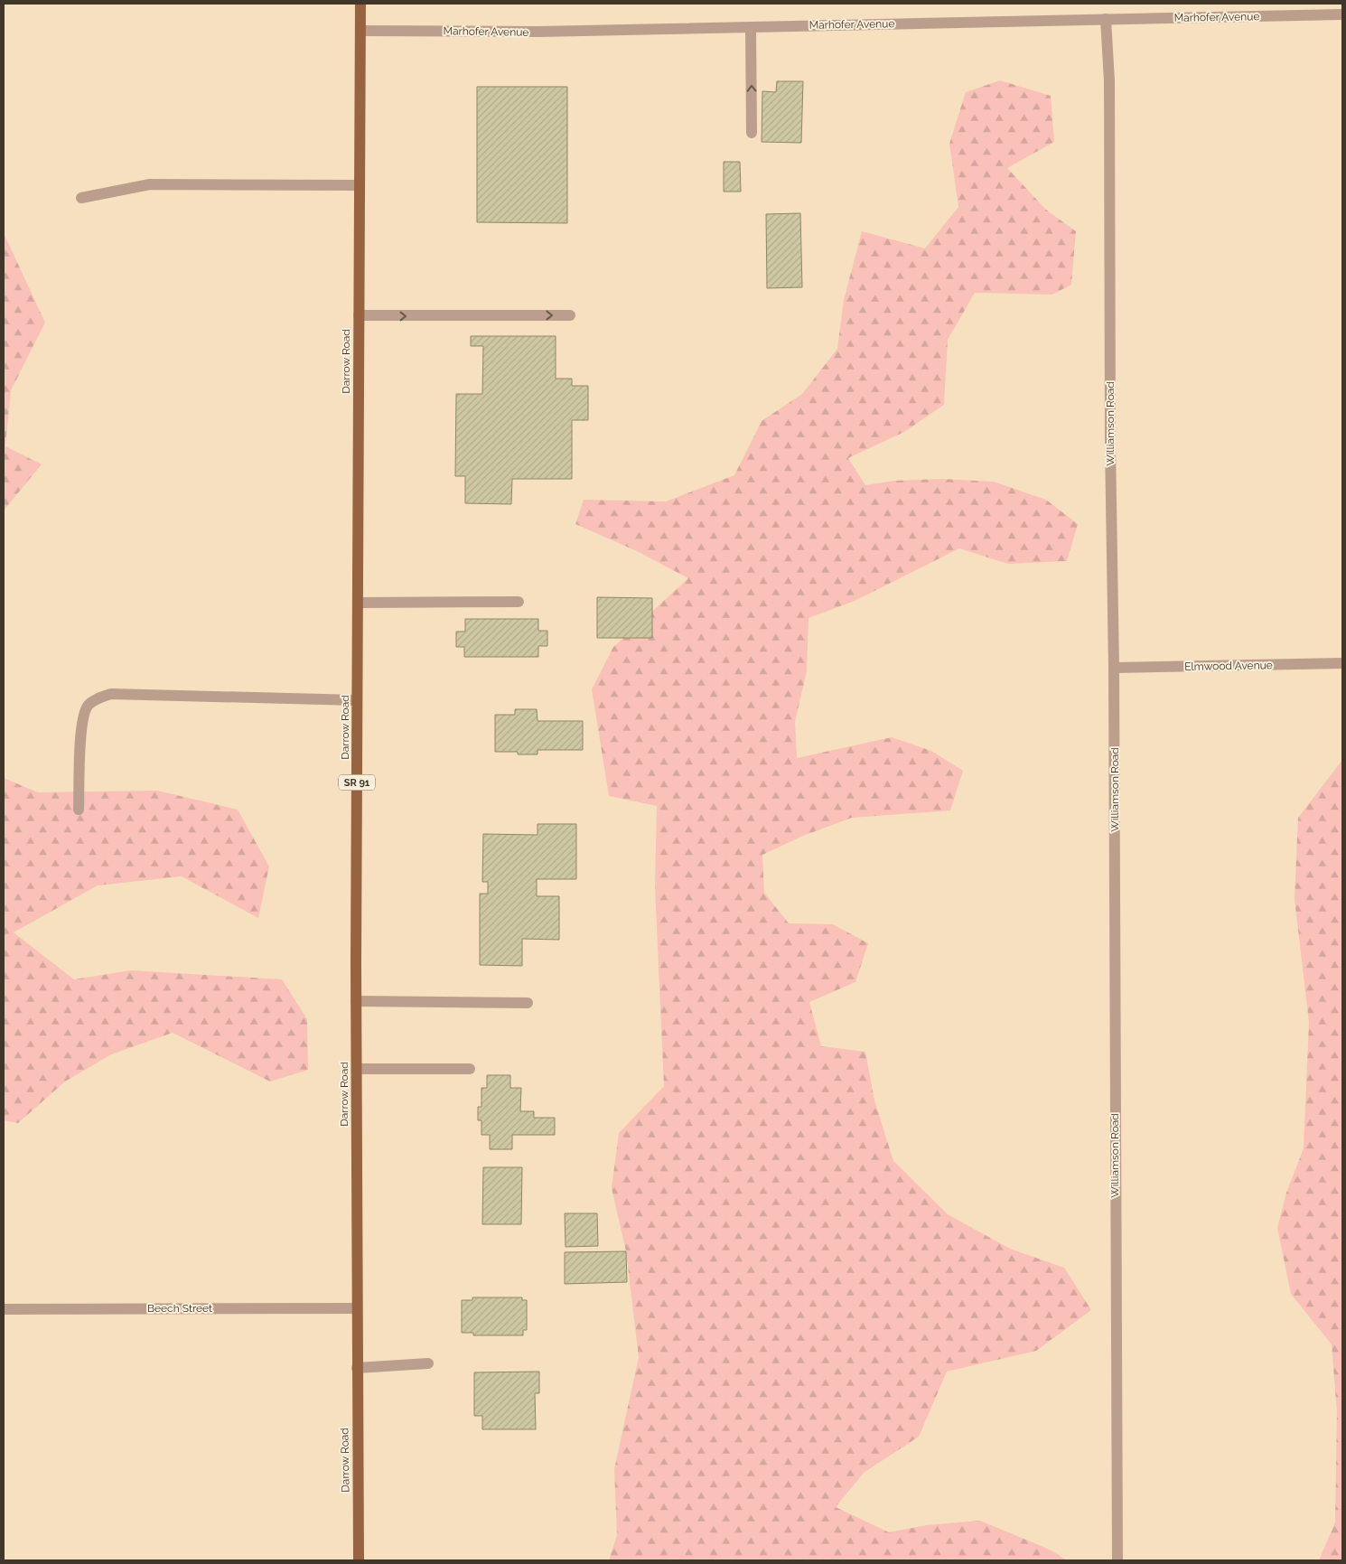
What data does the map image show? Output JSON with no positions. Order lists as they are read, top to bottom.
{
  "streets": {
    "main road": ["Darrow Road", "SR 91"],
    "street": [
      "Marhofer Avenue",
      "Williamson Road",
      "Elmwood Avenue",
      "Beech Street"
    ]
  },
  "crossings": [
    ["Marhofer Avenue", "Darrow Road"],
    ["Marhofer Avenue", "Williamson Road"],
    ["Darrow Road", "Beech Street"],
    ["Williamson Road", "Elmwood Avenue"]
  ]
}
